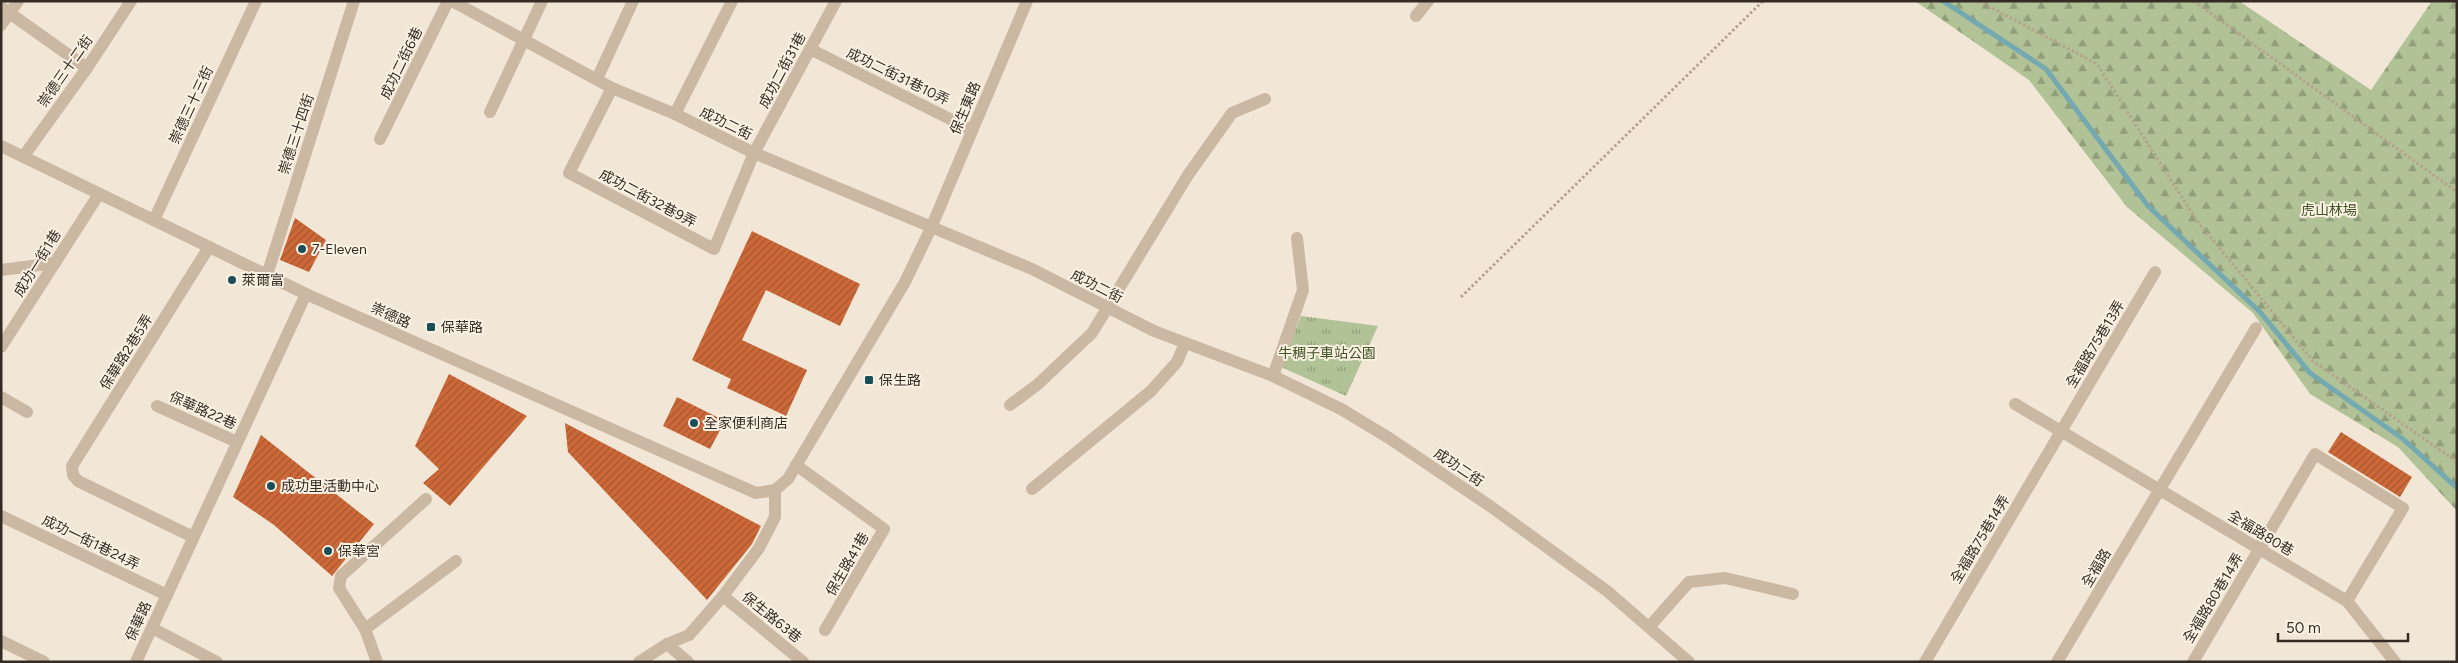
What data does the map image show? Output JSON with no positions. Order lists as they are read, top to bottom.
{
  "streets": {
    "street": [
      "成功二街6巷",
      "成功二街31巷",
      "崇德三十二街",
      "成功二街31巷10弄",
      "崇德三十三街",
      "保生東路",
      "成功二街",
      "崇德三十四街",
      "成功二街32巷9弄",
      "成功一街1巷",
      "崇德路",
      "全福路75巷13弄",
      "保華路2巷5弄",
      "保華路22巷",
      "全福路80巷",
      "全福路75巷14弄",
      "成功一街1巷24弄",
      "保生路41巷",
      "全福路",
      "全福路80巷14弄",
      "保生路63巷",
      "保華路"
    ]
  },
  "crossings": [
    ["成功二街31巷", "成功二街31巷10弄"],
    ["成功二街31巷", "成功二街"],
    ["成功二街31巷", "成功二街32巷9弄"],
    ["崇德三十二街", "崇德路"],
    ["成功二街31巷10弄", "保生東路"],
    ["崇德三十三街", "崇德路"],
    ["保生東路", "成功二街"],
    ["成功二街", "成功二街32巷9弄"],
    ["崇德三十四街", "崇德路"],
    ["成功一街1巷", "崇德路"],
    ["崇德路", "保華路2巷5弄"],
    ["崇德路", "保華路"],
    ["全福路75巷13弄", "全福路75巷14弄"],
    ["保華路2巷5弄", "保華路"],
    ["保華路22巷", "保華路"],
    ["全福路80巷", "全福路"],
    ["全福路80巷", "全福路80巷14弄"],
    ["成功一街1巷24弄", "保華路"]
  ],
  "parks": ["虎山林場", "牛稠子車站公園"],
  "places": {
    "other": [
      "7-Eleven",
      "萊爾富",
      "全家便利商店",
      "成功里活動中心",
      "保華宮"
    ],
    "transit": ["保華路", "保生路"]
  },
  "scale_bar": "50 m"
}
